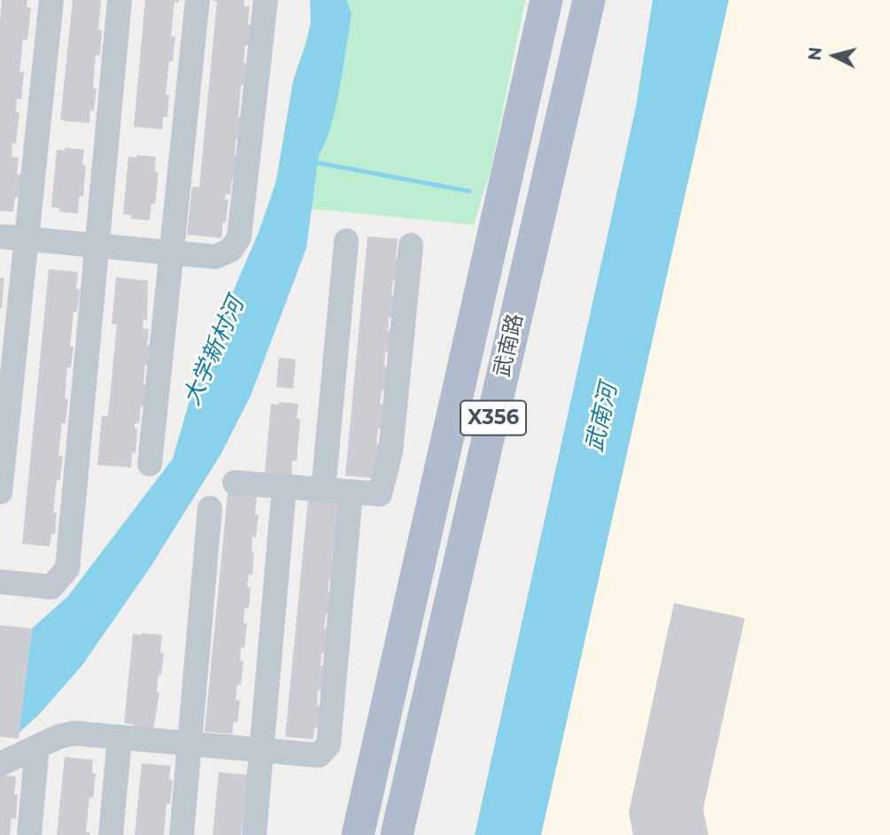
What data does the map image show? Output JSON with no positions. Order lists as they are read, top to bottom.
{
  "streets": {
    "main road": ["武南路", "X356"]
  },
  "water": ["大学新村河", "武南河"],
  "north": "left"
}
